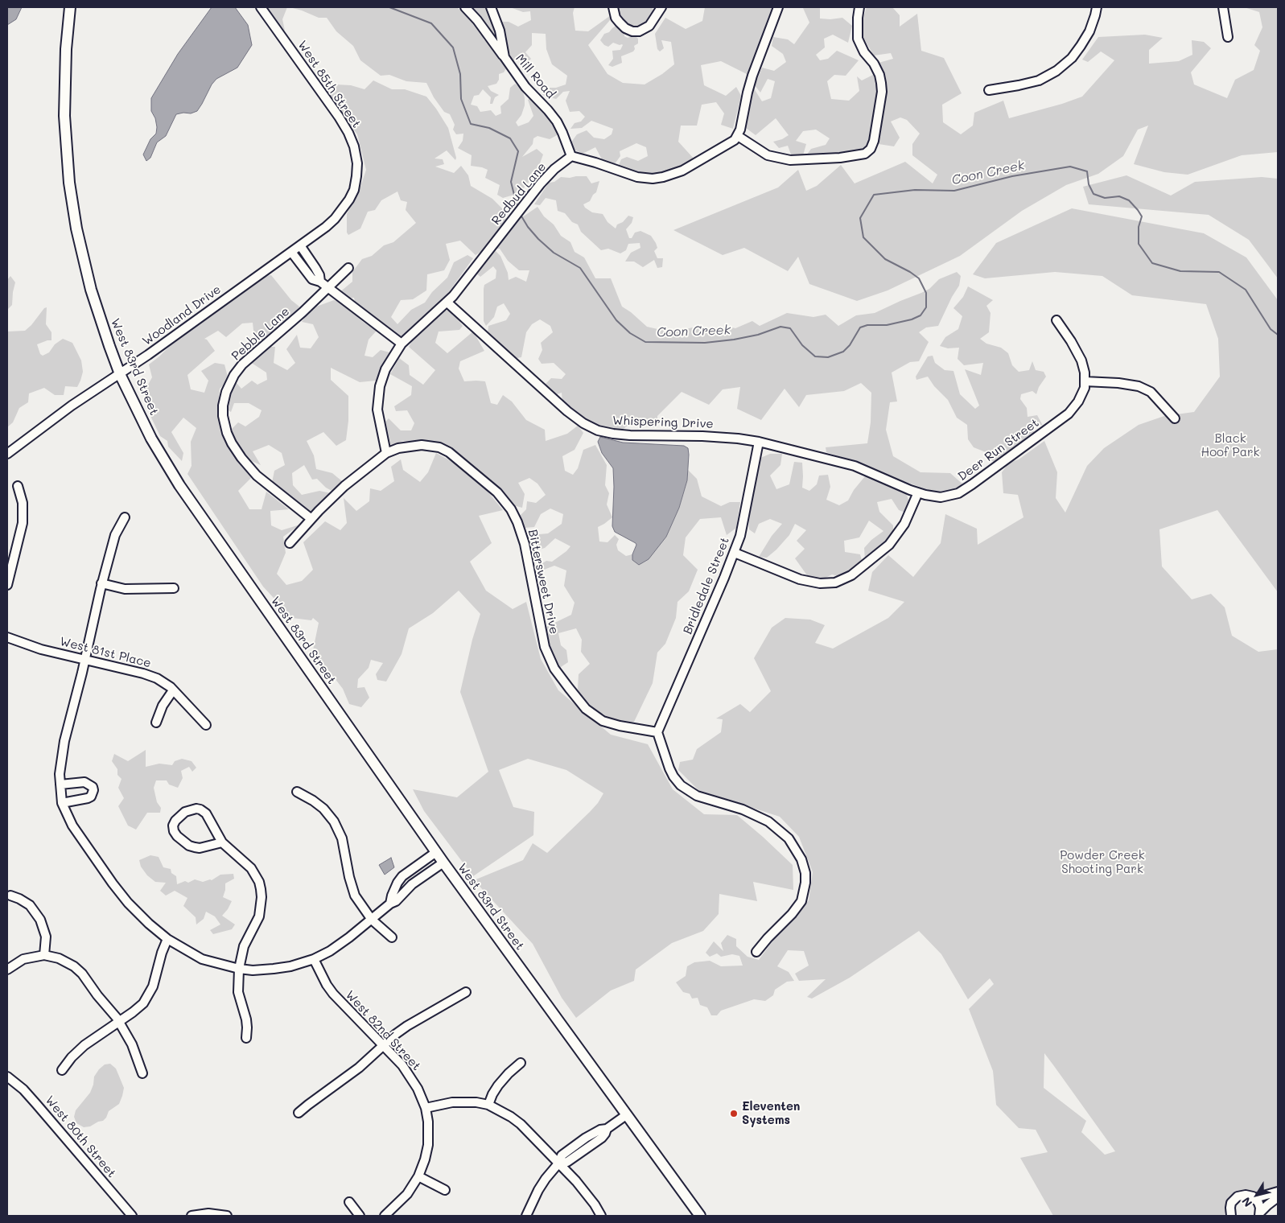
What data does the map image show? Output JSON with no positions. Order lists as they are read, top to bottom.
{
  "streets": {
    "main road": ["West 83rd Street"],
    "street": [
      "Mill Road",
      "West 85th Street",
      "Redbud Lane",
      "Woodland Drive",
      "Pebble Lane",
      "Whispering Drive",
      "Deer Run Street",
      "Bittersweet Drive",
      "Bridledale Street",
      "West 81st Place",
      "West 82nd Street",
      "West 80th Street"
    ]
  },
  "crossings": [
    ["Mill Road", "Redbud Lane"],
    ["West 85th Street", "Woodland Drive"],
    ["Redbud Lane", "Whispering Drive"],
    ["Redbud Lane", "Bittersweet Drive"],
    ["Woodland Drive", "West 83rd Street"],
    ["Pebble Lane", "Bittersweet Drive"],
    ["Whispering Drive", "Deer Run Street"],
    ["Whispering Drive", "Bridledale Street"],
    ["Bittersweet Drive", "Bridledale Street"]
  ],
  "water": ["Coon Creek"],
  "parks": ["Black Hoof Park", "Powder Creek Shooting Park"],
  "places": ["Eleventen Systems"],
  "north": "bottom left"
}
